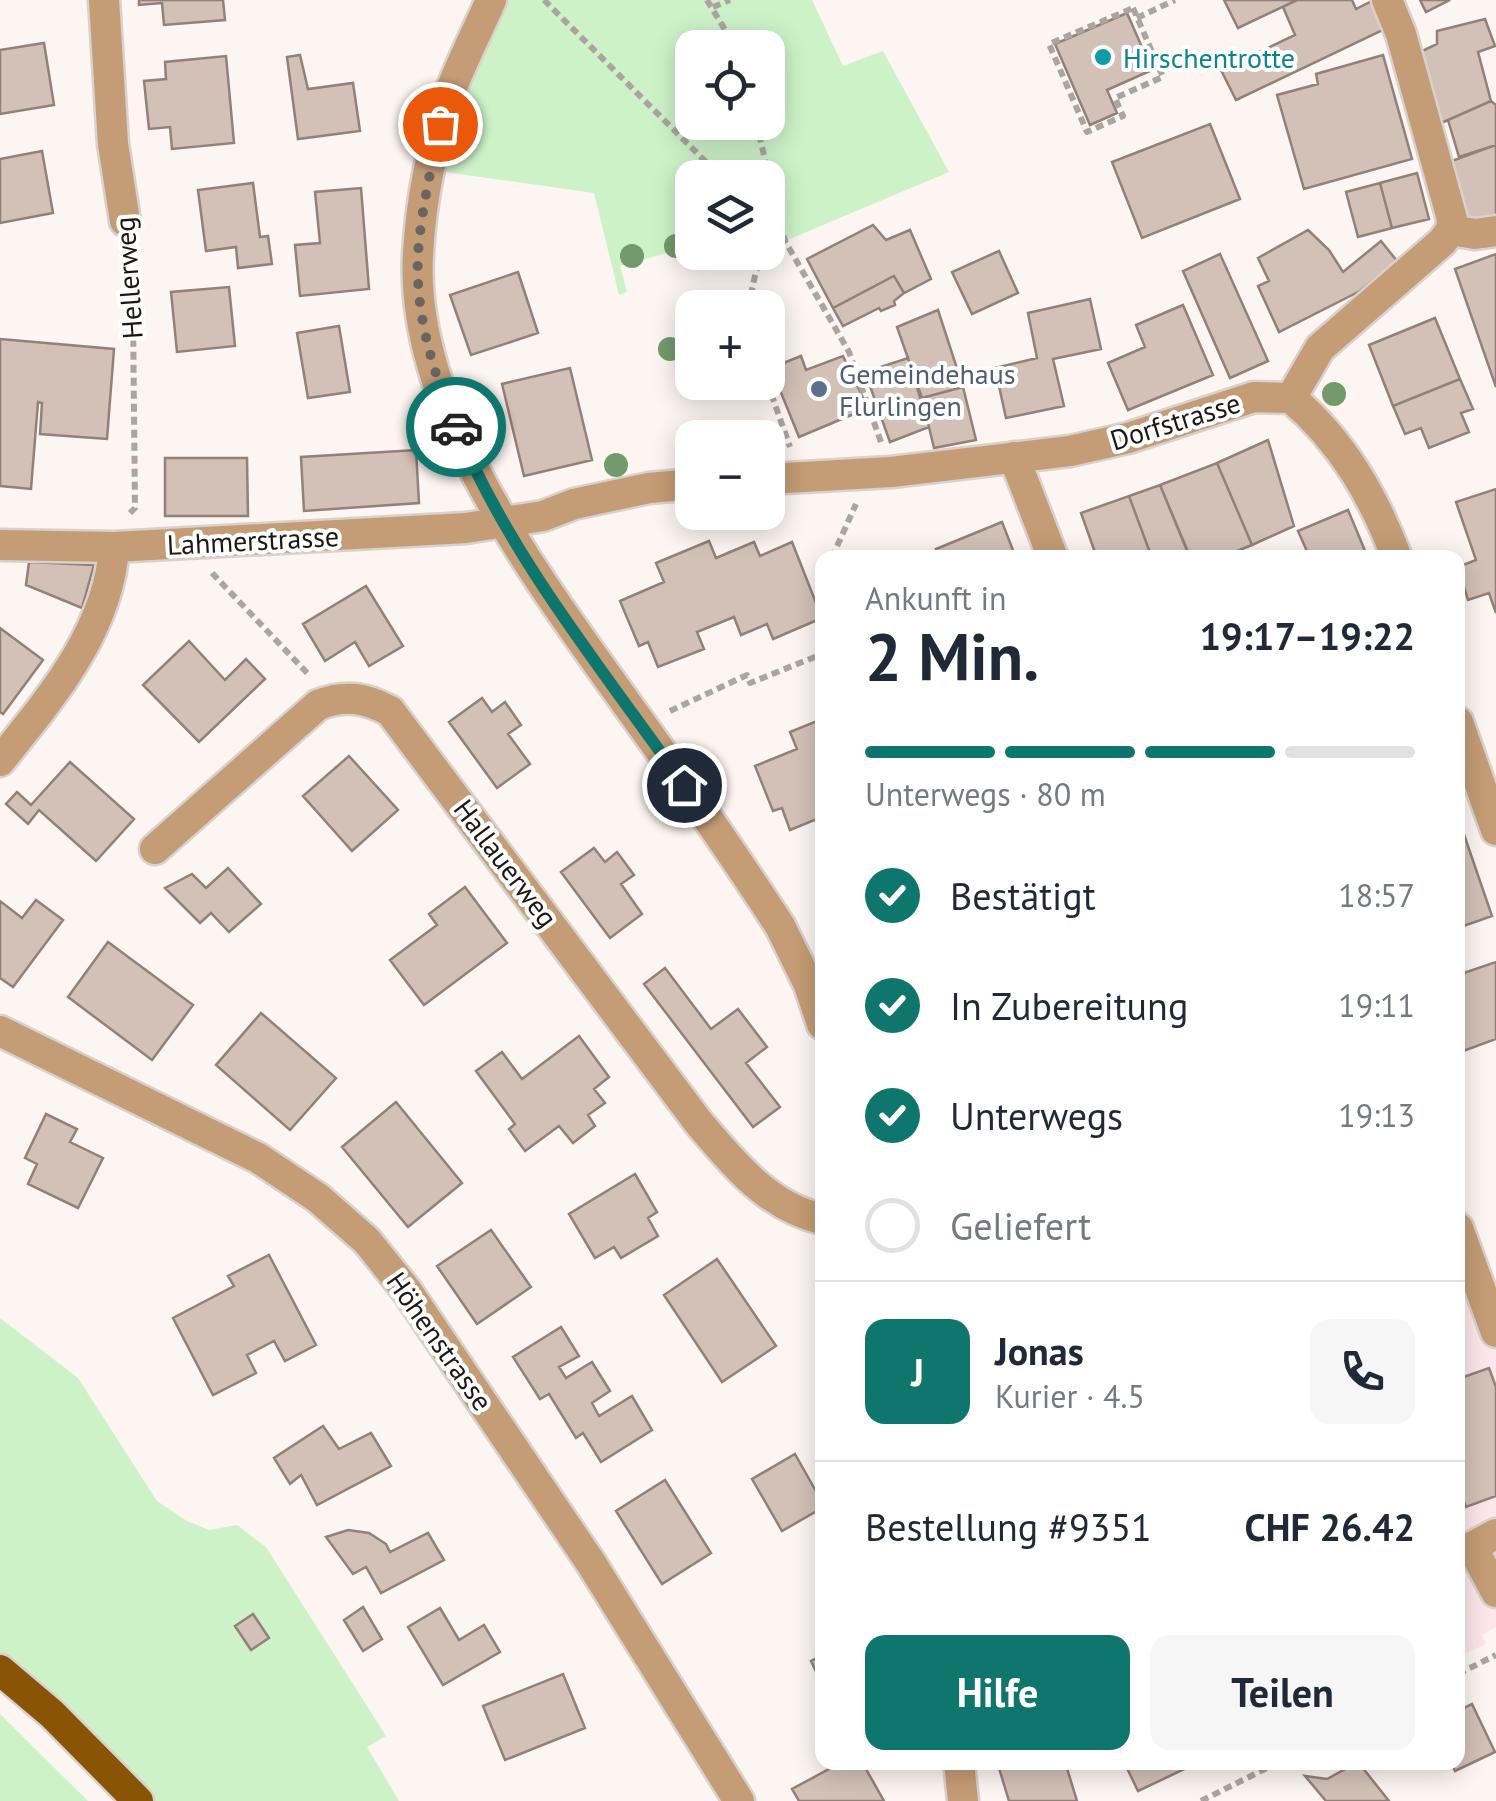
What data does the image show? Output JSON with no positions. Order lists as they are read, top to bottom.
{
  "streets": {
    "street": [
      "Hellerweg",
      "Dorfstrasse",
      "Lahmerstrasse",
      "Hallauerweg",
      "Höhenstrasse"
    ]
  },
  "crossings": [
    ["Hellerweg", "Lahmerstrasse"]
  ],
  "places": ["Hirschentrotte", "Gemeindehaus Flurlingen"],
  "page": {
    "map_buttons": ["+", "−"],
    "heading": ["2 Min.", "Ankunft in", "19:17–19:22"],
    "panel": [
      "Jonas",
      "Kurier · 4.5",
      "Bestellung #9351",
      "CHF 26.42"
    ],
    "bar": "Unterwegs · 80 m",
    "list": [
      ["Bestätigt", "18:57"],
      ["In Zubereitung", "19:11"],
      ["Unterwegs", "19:13"],
      "Geliefert"
    ],
    "round": "J",
    "buttons": ["Hilfe", "Teilen"]
  }
}
